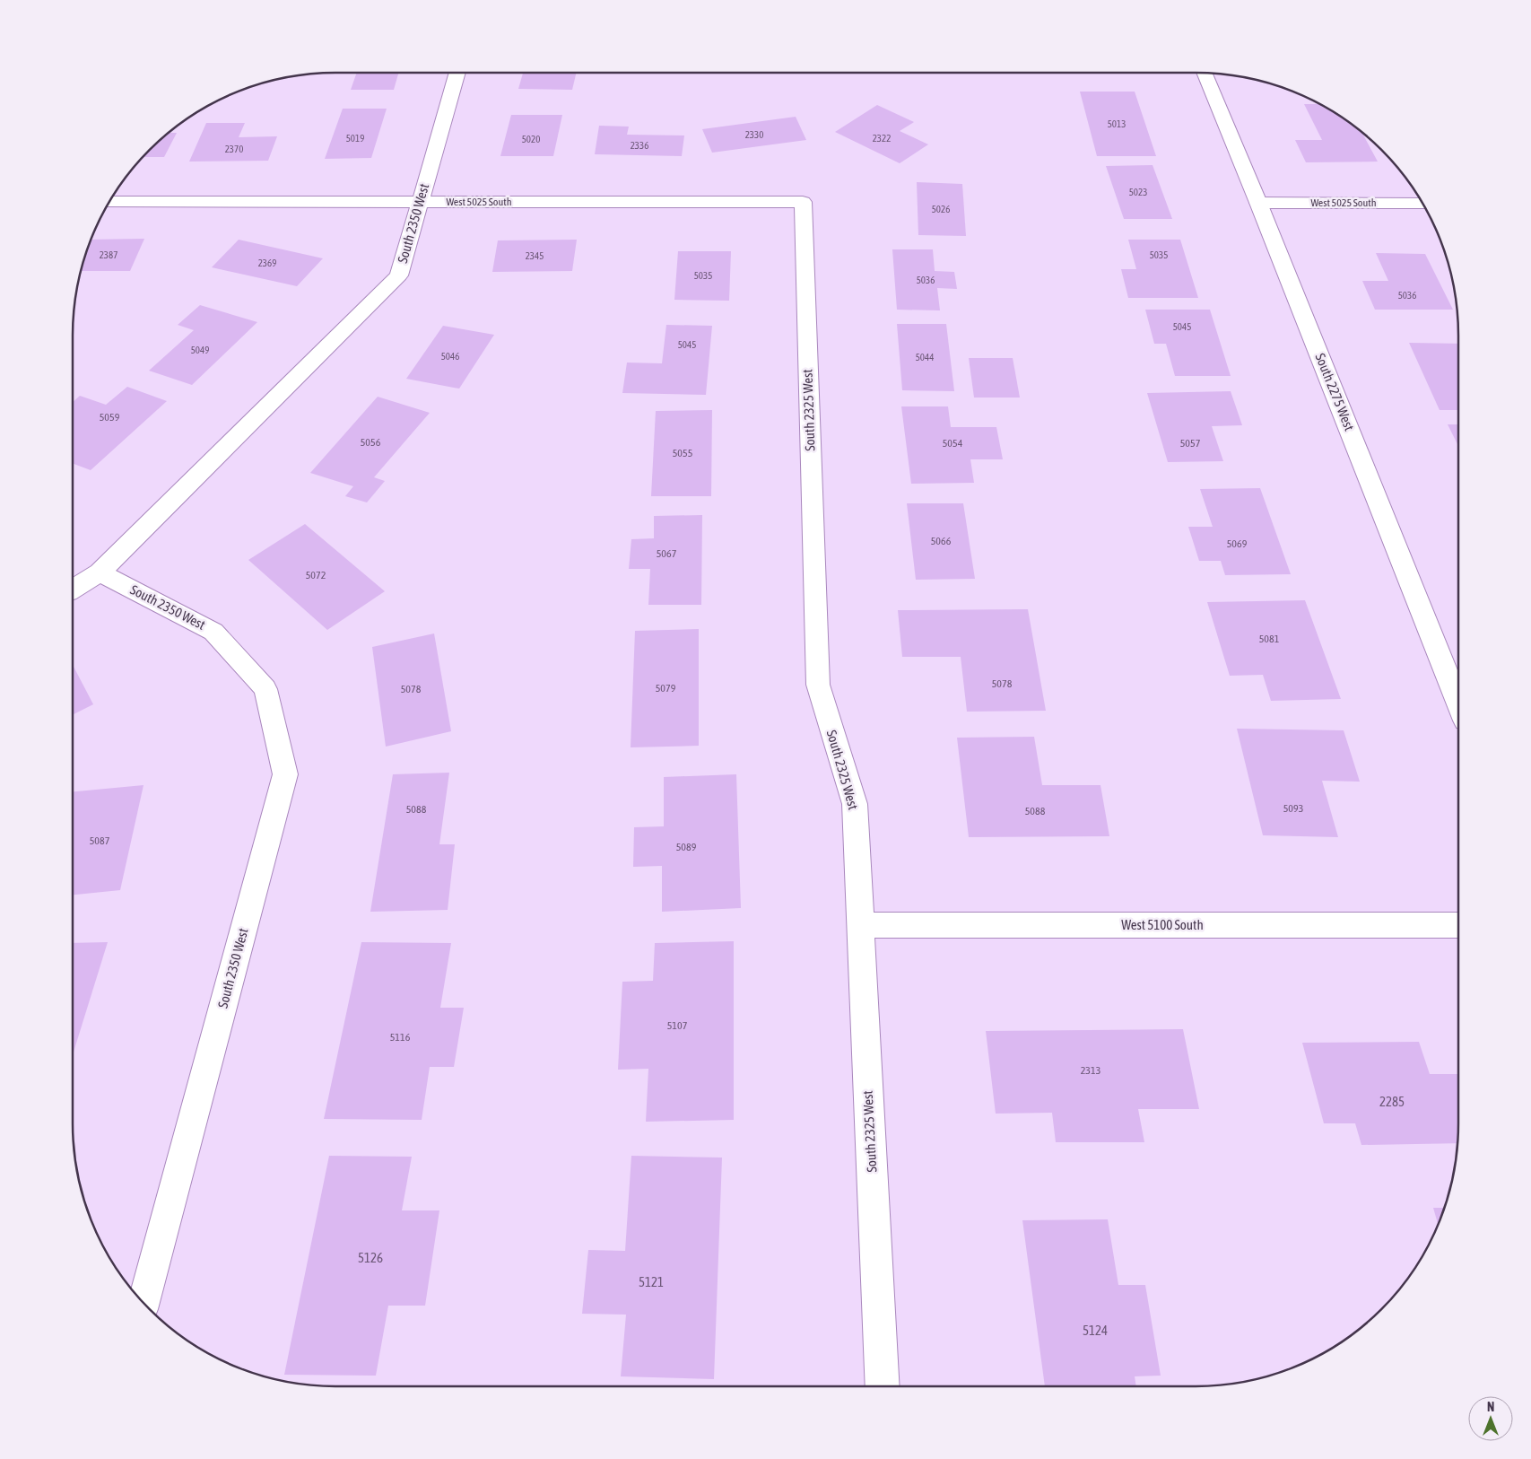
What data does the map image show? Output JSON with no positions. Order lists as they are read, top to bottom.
{
  "streets": {
    "street": [
      "West 5025 South",
      "South 2350 West",
      "South 2275 West",
      "South 2325 West",
      "West 5100 South"
    ]
  },
  "crossings": [
    ["West 5025 South", "South 2350 West"],
    ["West 5025 South", "South 2275 West"],
    ["West 5025 South", "South 2325 West"],
    ["South 2325 West", "West 5100 South"]
  ],
  "house_numbers": [
    "5013",
    "2330",
    "5019",
    "2322",
    "5020",
    "2336",
    "2370",
    "5023",
    "5026",
    "2387",
    "5035",
    "2345",
    "2369",
    "5035",
    "5036",
    "5036",
    "5045",
    "5045",
    "5049",
    "5046",
    "5044",
    "5059",
    "5056",
    "5054",
    "5057",
    "5055",
    "5066",
    "5069",
    "5067",
    "5072",
    "5081",
    "5078",
    "5079",
    "5078",
    "5093",
    "5088",
    "5088",
    "5087",
    "5089",
    "5107",
    "5116",
    "2313",
    "2285",
    "5126",
    "5121",
    "5124"
  ],
  "north": "top"
}
